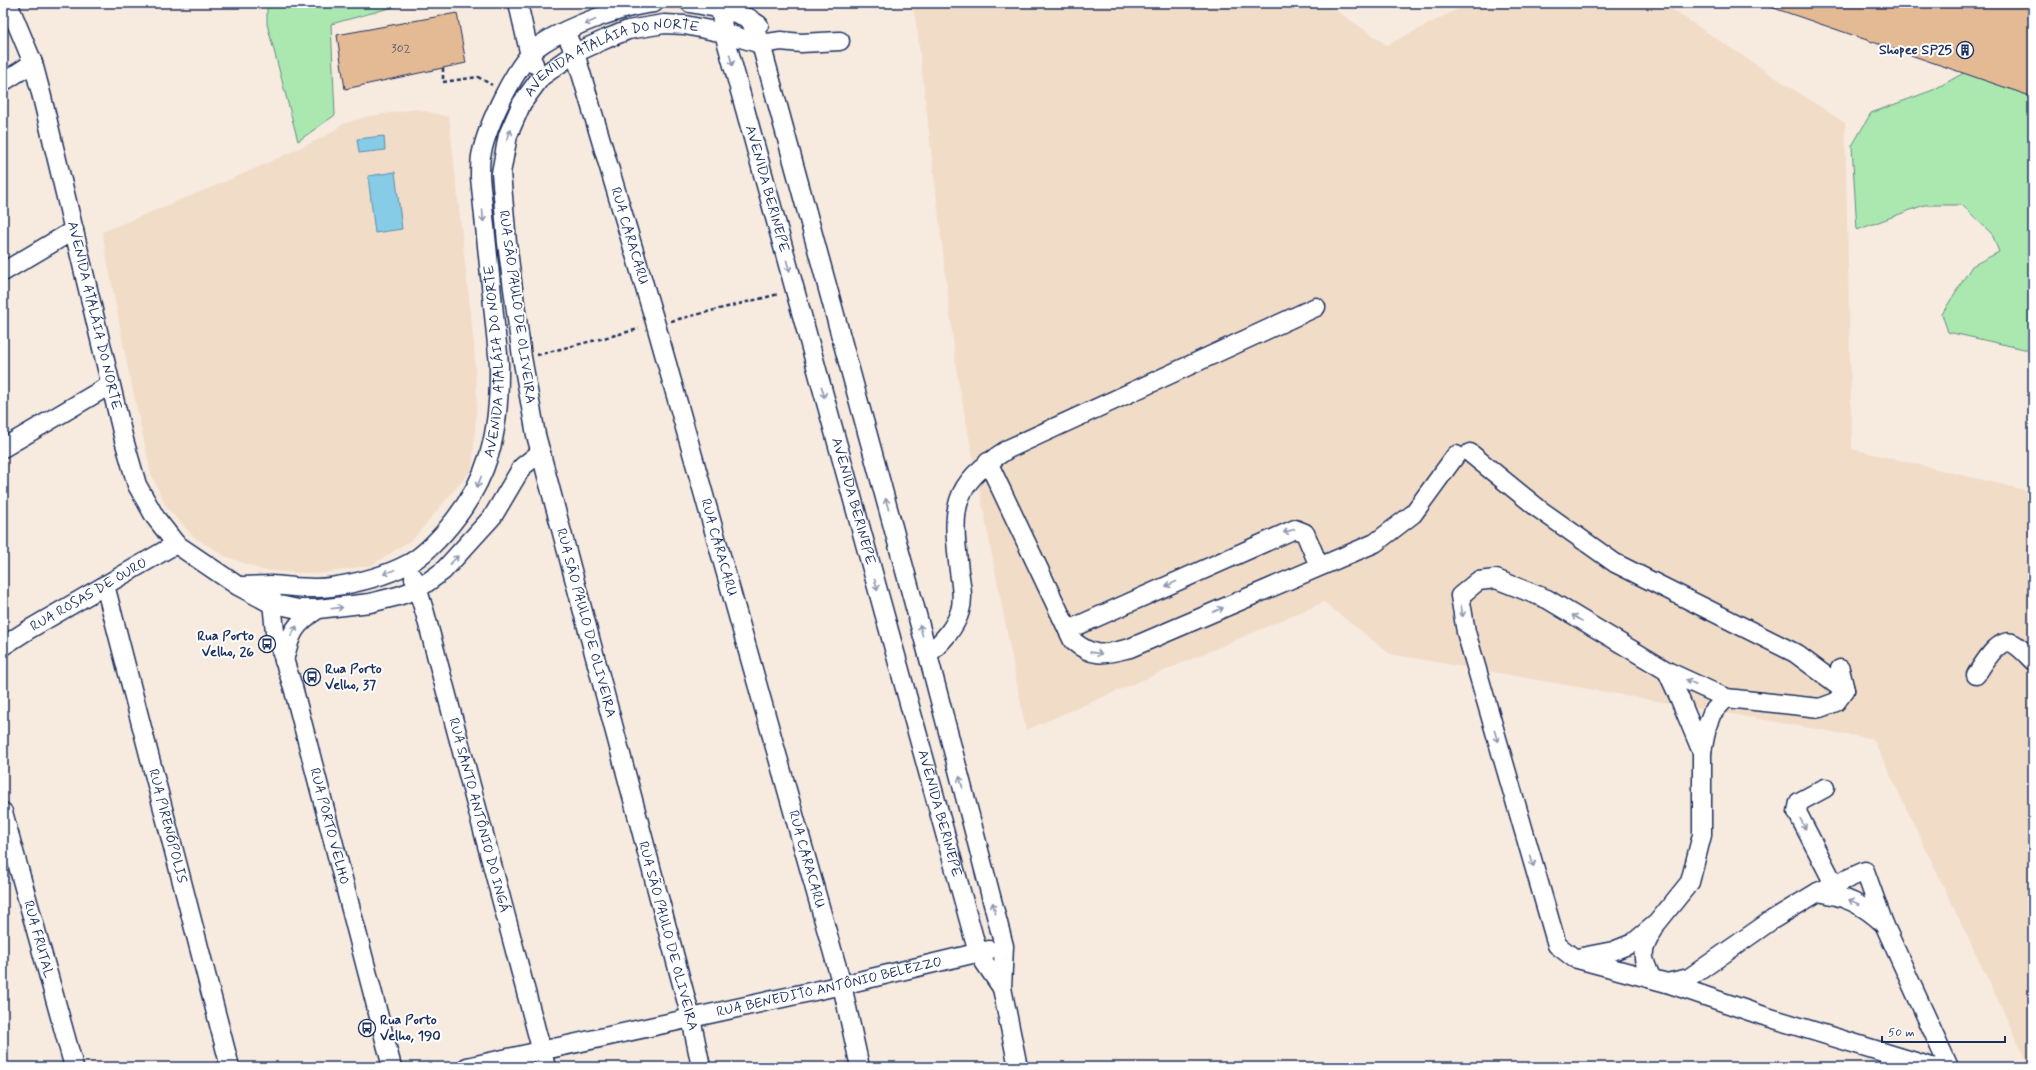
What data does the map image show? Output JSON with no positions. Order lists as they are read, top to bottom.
{
  "streets": {
    "street": [
      "AVENIDA ATALÁIA DO NORTE",
      "AVENIDA BERINEPE",
      "RUA CARACARU",
      "RUA SÃO PAULO DE OLIVEIRA",
      "RUA ROSAS DE OURO",
      "RUA SANTO ANTÔNIO DO INGÁ",
      "RUA PIRENÓPOLIS",
      "RUA PORTO VELHO",
      "RUA FRUTAL",
      "RUA BENEDITO ANTÔNIO BELEZZO"
    ]
  },
  "crossings": [
    ["AVENIDA ATALÁIA DO NORTE", "AVENIDA BERINEPE"],
    ["AVENIDA ATALÁIA DO NORTE", "RUA CARACARU"],
    ["AVENIDA ATALÁIA DO NORTE", "RUA SÃO PAULO DE OLIVEIRA"],
    ["AVENIDA ATALÁIA DO NORTE", "RUA ROSAS DE OURO"],
    ["AVENIDA ATALÁIA DO NORTE", "RUA SANTO ANTÔNIO DO INGÁ"],
    ["AVENIDA ATALÁIA DO NORTE", "RUA PORTO VELHO"],
    ["AVENIDA BERINEPE", "RUA BENEDITO ANTÔNIO BELEZZO"],
    ["RUA CARACARU", "RUA BENEDITO ANTÔNIO BELEZZO"],
    ["RUA SÃO PAULO DE OLIVEIRA", "RUA BENEDITO ANTÔNIO BELEZZO"],
    ["RUA ROSAS DE OURO", "RUA PIRENÓPOLIS"],
    ["RUA SANTO ANTÔNIO DO INGÁ", "RUA BENEDITO ANTÔNIO BELEZZO"]
  ],
  "places": {
    "building": ["Shopee SP25"],
    "bus stop": ["Rua Porto Velho, 26", "Rua Porto Velho, 37", "Rua Porto Velho, 190"]
  },
  "house_numbers": ["302"],
  "scale_bar": "50 m"
}
